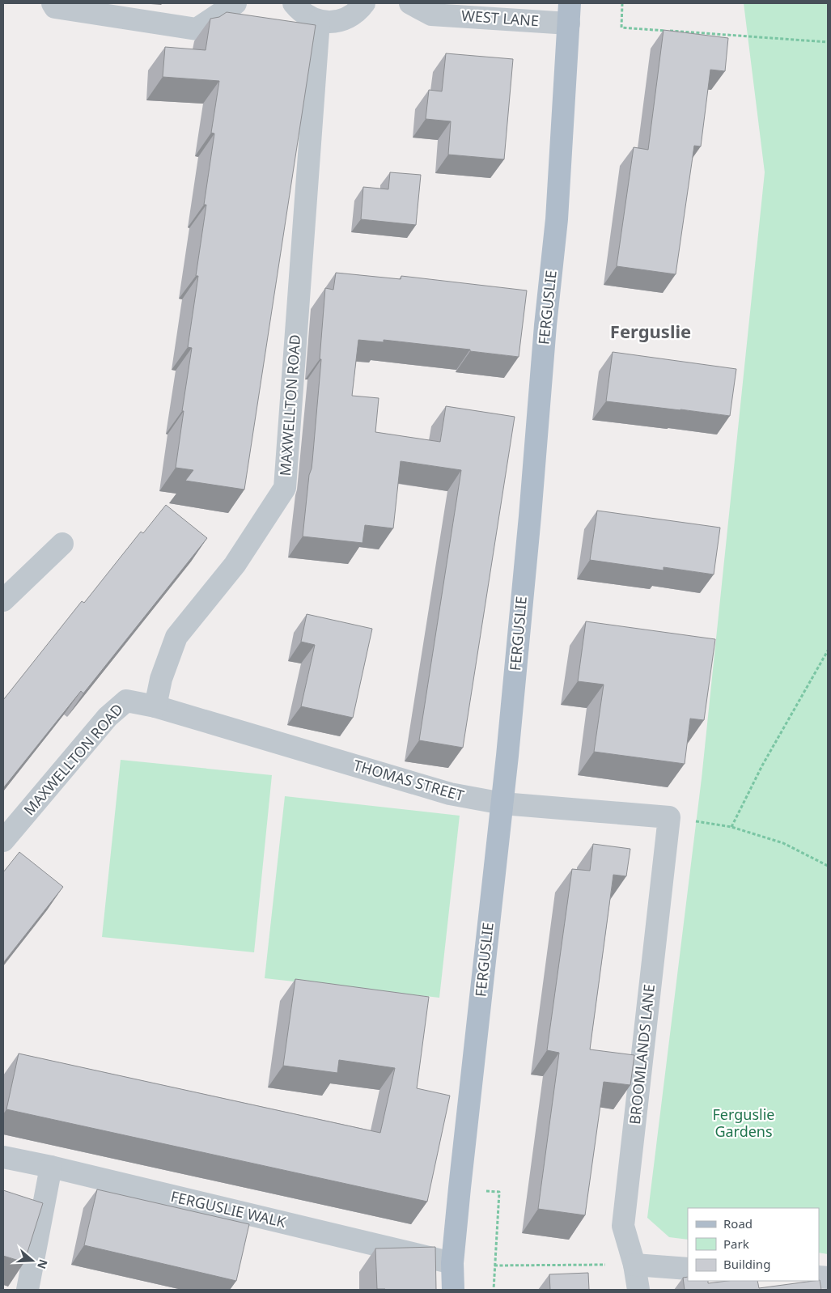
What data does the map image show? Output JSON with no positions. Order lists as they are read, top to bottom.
{
  "streets": {
    "main road": ["FERGUSLIE"],
    "street": [
      "WEST LANE",
      "MAXWELLTON ROAD",
      "THOMAS STREET",
      "BROOMLANDS LANE",
      "FERGUSLIE WALK"
    ]
  },
  "crossings": [
    ["WEST LANE", "FERGUSLIE"],
    ["FERGUSLIE", "THOMAS STREET"],
    ["FERGUSLIE", "FERGUSLIE WALK"],
    ["MAXWELLTON ROAD", "THOMAS STREET"],
    ["THOMAS STREET", "BROOMLANDS LANE"]
  ],
  "districts": ["Ferguslie"],
  "parks": ["Ferguslie Gardens"],
  "legend": ["Road", "Park", "Building"],
  "north": "right"
}
